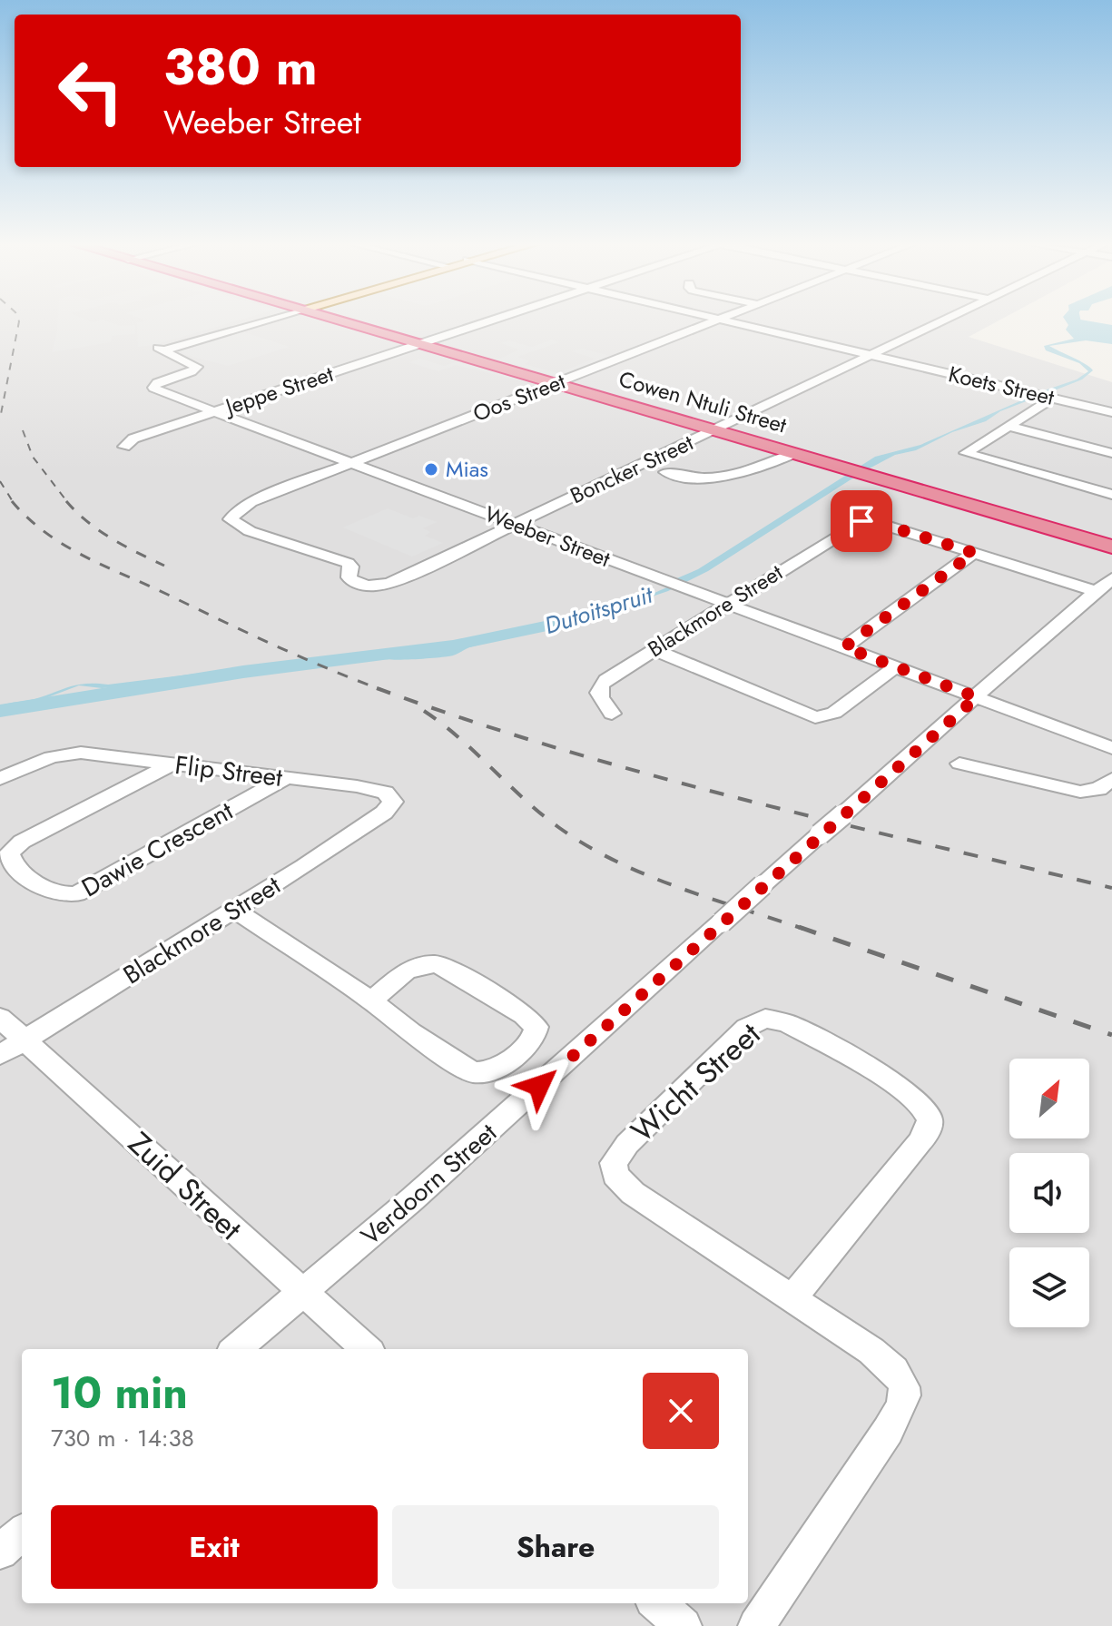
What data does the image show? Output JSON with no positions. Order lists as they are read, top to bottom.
{
  "streets": {
    "highway": ["Cowen Ntuli Street"],
    "street": [
      "Koets Street",
      "Jeppe Street",
      "Oos Street",
      "Boncker Street",
      "Weeber Street",
      "Blackmore Street",
      "Flip Street",
      "Dawie Crescent",
      "Wicht Street",
      "Verdoorn Street",
      "Zuid Street"
    ]
  },
  "crossings": [
    ["Koets Street", "Oos Street"],
    ["Koets Street", "Boncker Street"],
    ["Jeppe Street", "Cowen Ntuli Street"],
    ["Jeppe Street", "Weeber Street"],
    ["Oos Street", "Cowen Ntuli Street"],
    ["Oos Street", "Boncker Street"],
    ["Oos Street", "Weeber Street"],
    ["Cowen Ntuli Street", "Boncker Street"],
    ["Boncker Street", "Weeber Street"],
    ["Weeber Street", "Blackmore Street"],
    ["Weeber Street", "Verdoorn Street"],
    ["Blackmore Street", "Flip Street"],
    ["Blackmore Street", "Zuid Street"],
    ["Flip Street", "Dawie Crescent"],
    ["Verdoorn Street", "Zuid Street"]
  ],
  "water": ["Dutoitspruit"],
  "places": ["Mias"],
  "north": "top right",
  "page": {
    "turn": ["380 m", "Weeber Street"],
    "heading": ["10 min", "730 m · 14:38"],
    "buttons": ["Exit", "Share"]
  }
}
